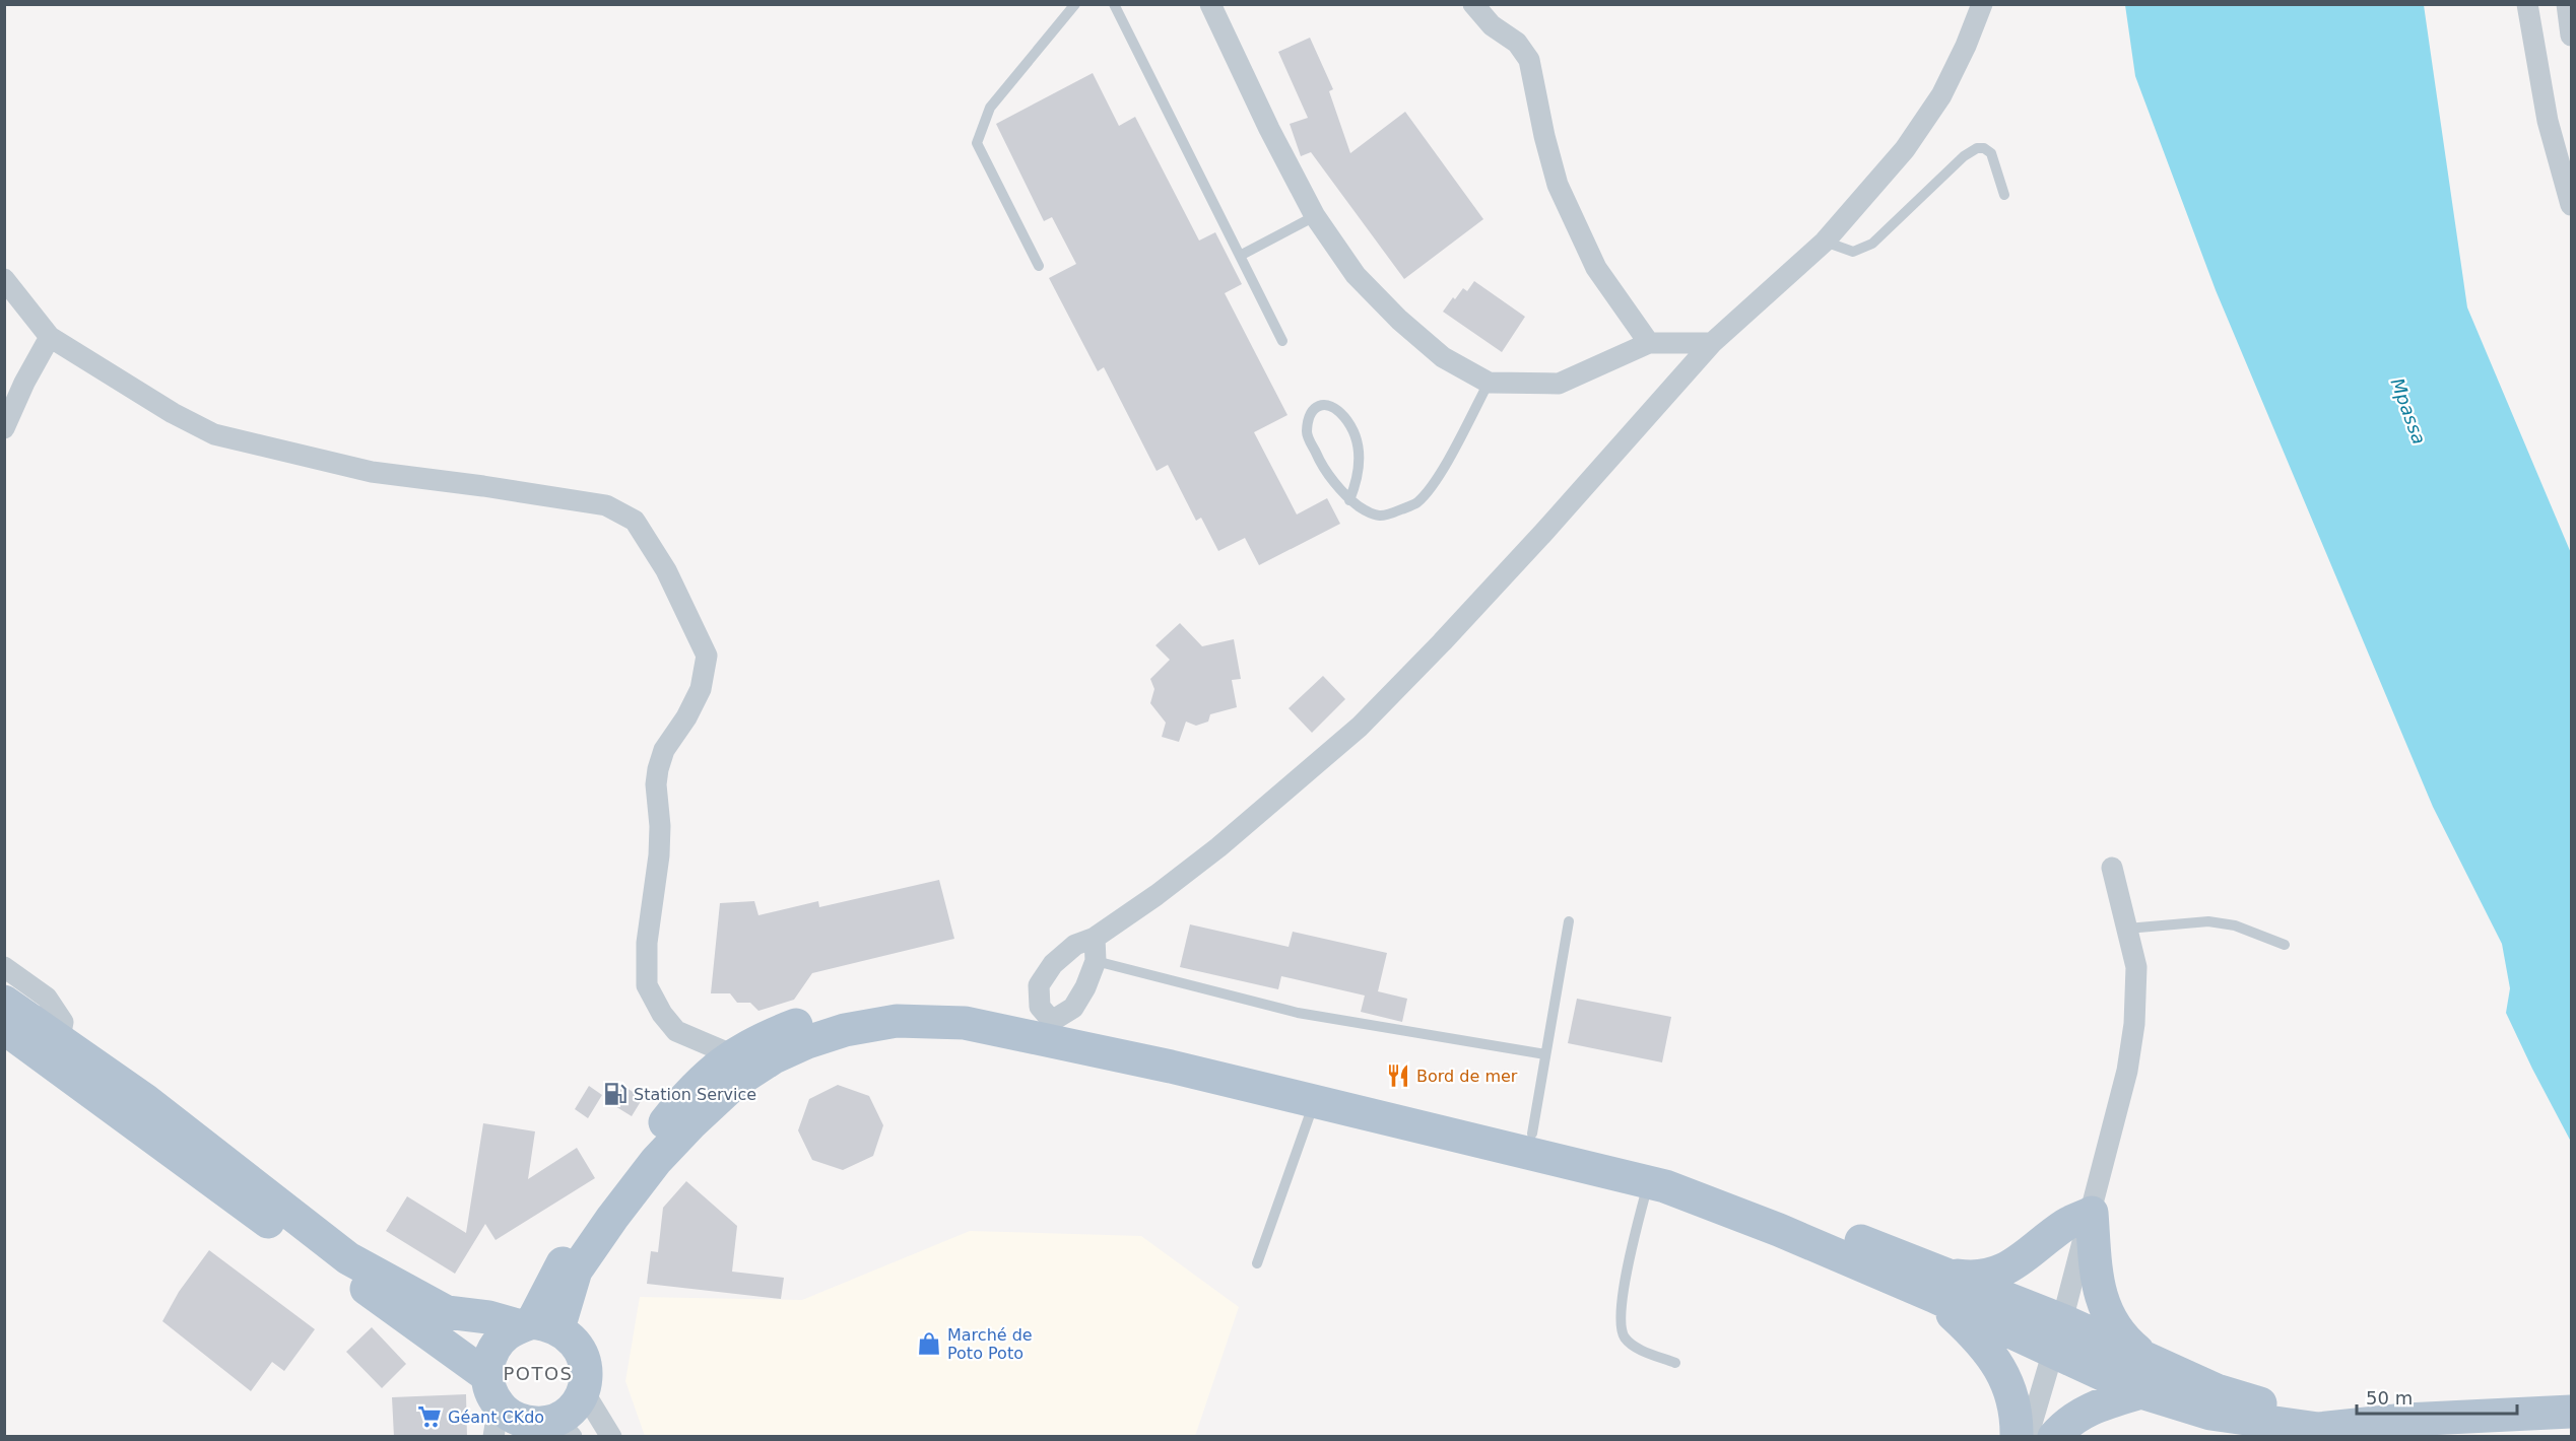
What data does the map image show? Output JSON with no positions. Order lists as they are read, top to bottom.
{
  "districts": ["POTOS"],
  "water": ["Mpassa"],
  "places": {
    "restaurant": ["Bord de mer"],
    "fuel station": ["Station Service"],
    "shop": ["Marché de Poto Poto"],
    "supermarket": ["Géant CKdo"]
  },
  "scale_bar": "50 m"
}
